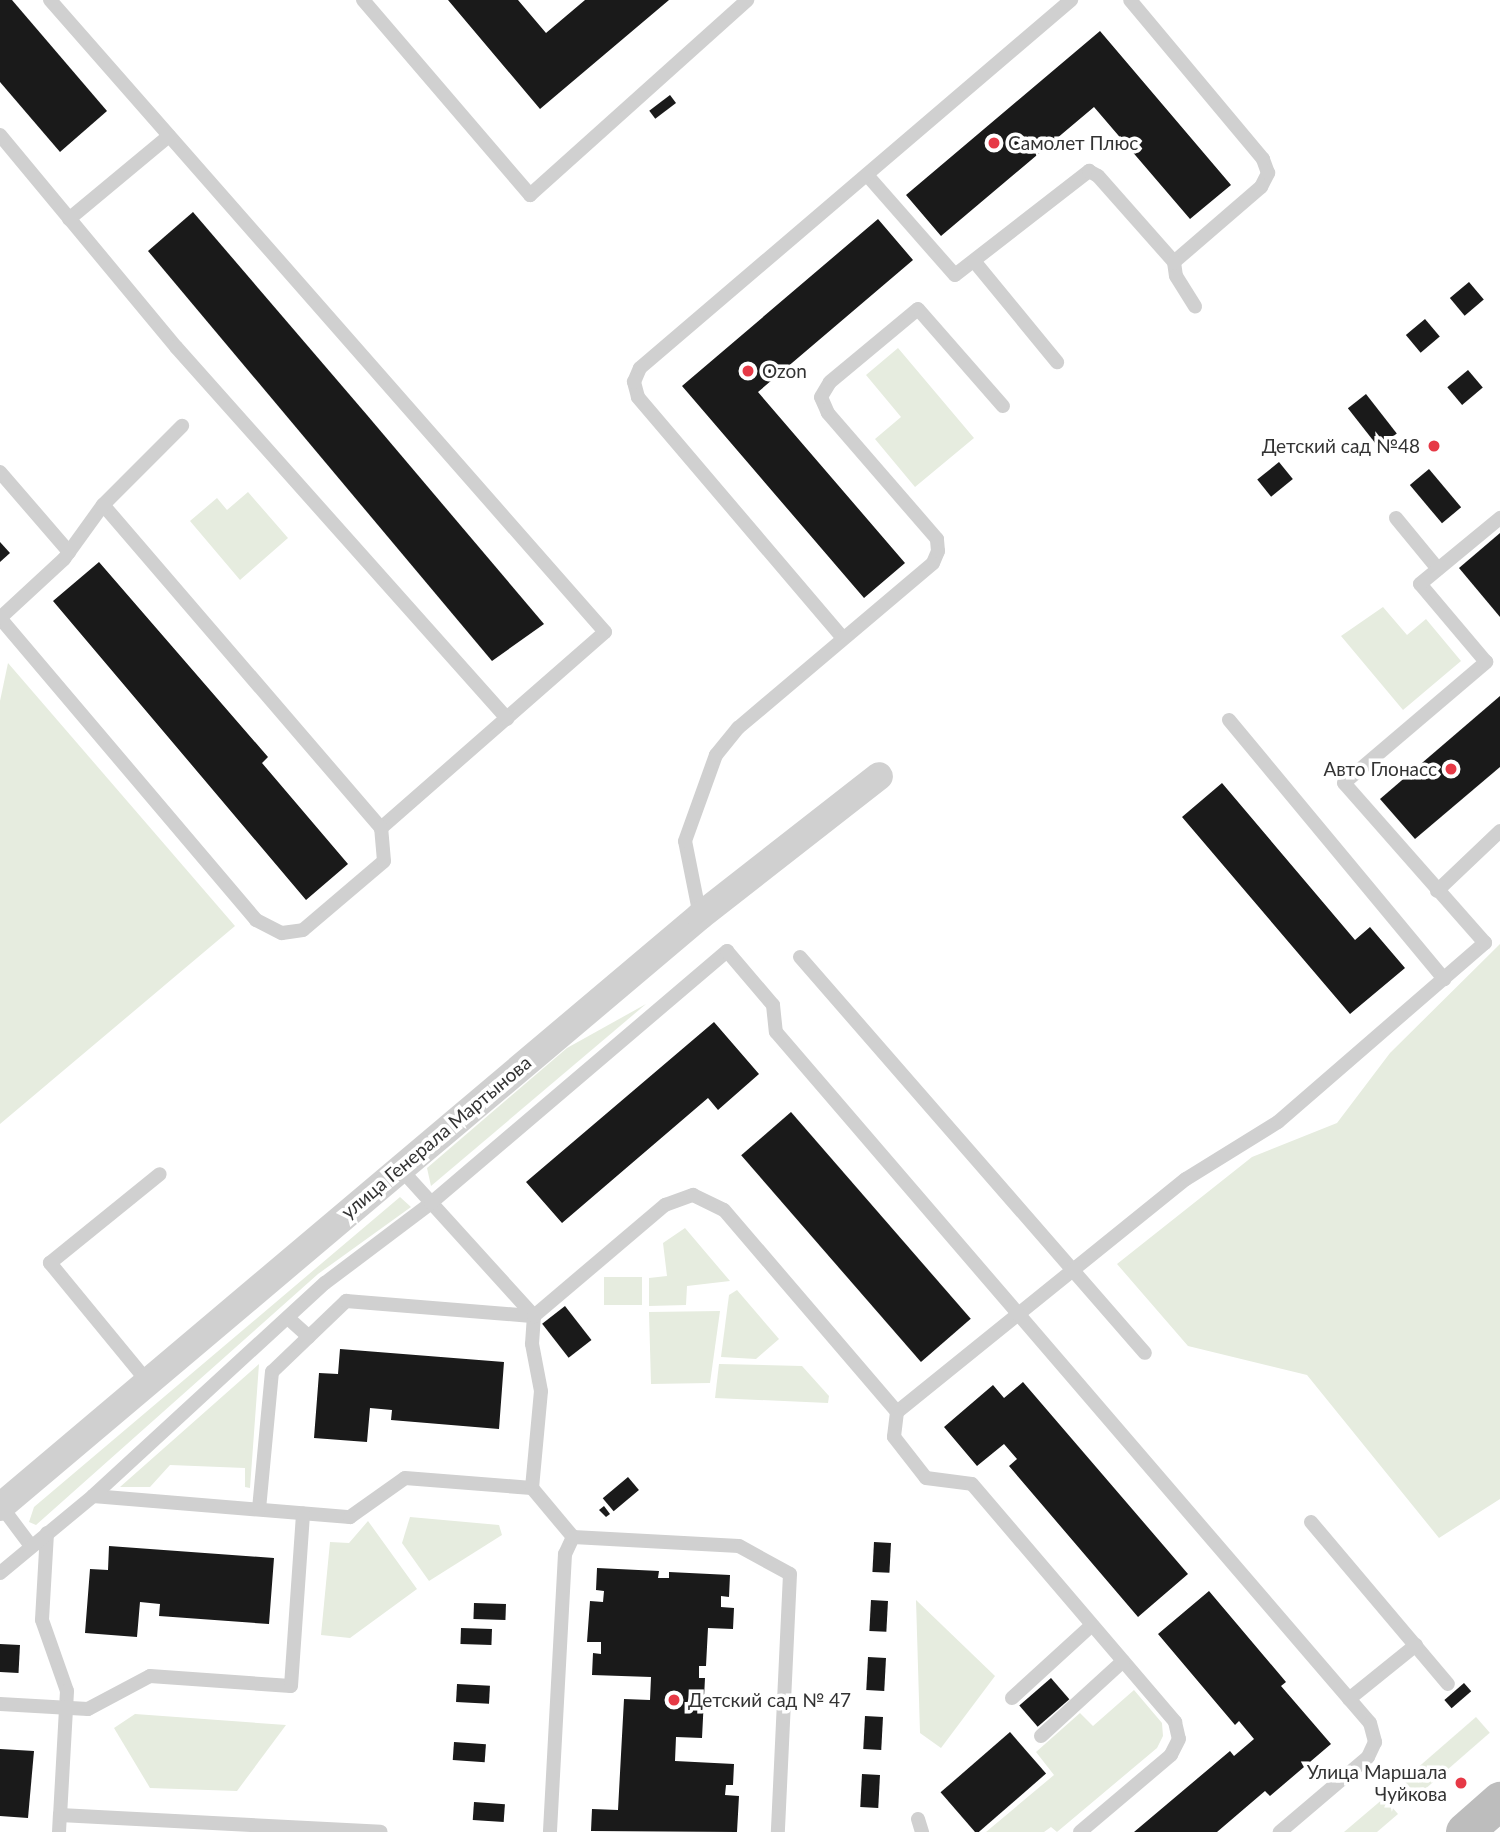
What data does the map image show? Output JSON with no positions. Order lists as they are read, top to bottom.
{
  "streets": {
    "street": ["улица Генерала Мартынова"]
  },
  "places": [
    "Самолет Плюс",
    "Ozon",
    "Детский сад №48",
    "Авто Глонасс",
    "Детский сад № 47",
    "Улица Маршала Чуйкова"
  ]
}
